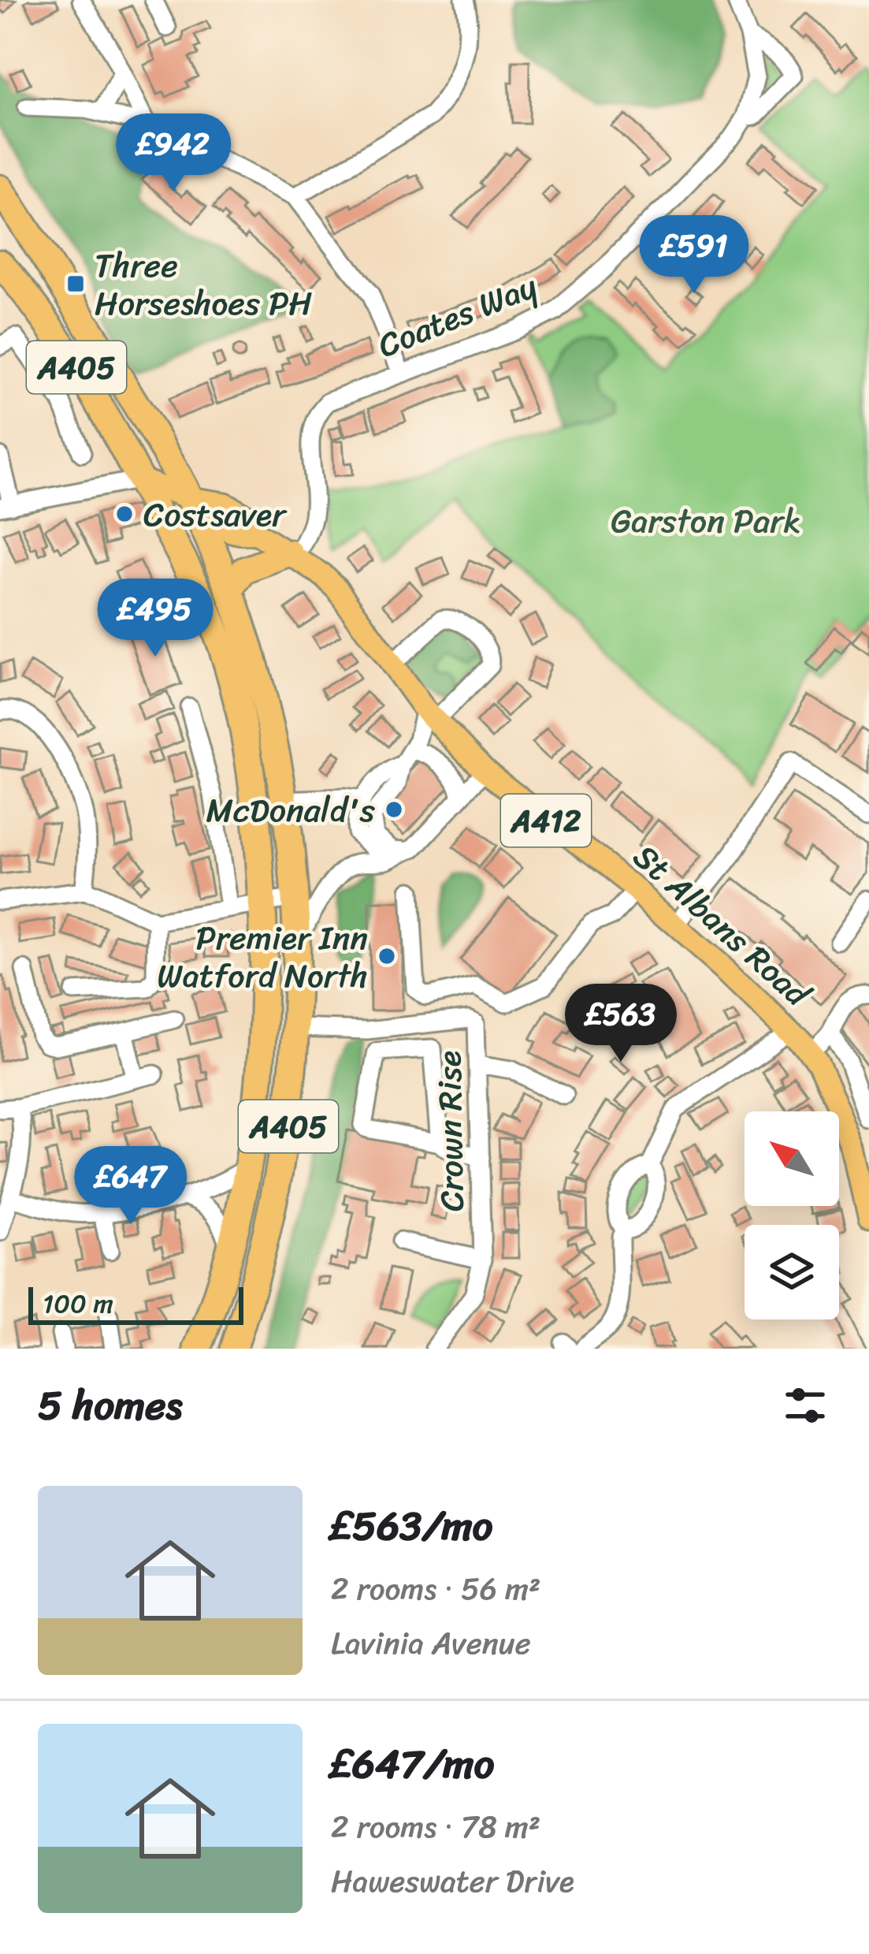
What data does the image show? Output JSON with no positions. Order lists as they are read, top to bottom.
{
  "streets": {
    "highway": ["A405"],
    "main road": ["A412", "St Albans Road"],
    "street": ["Coates Way", "Crown Rise"]
  },
  "crossings": [
    ["Coates Way", "St Albans Road"],
    ["A405", "St Albans Road"],
    ["A405", "Crown Rise"]
  ],
  "parks": ["Garston Park"],
  "places": {
    "transit": ["Three Horseshoes PH"],
    "other": ["Costsaver", "McDonald's", "Premier Inn Watford North"]
  },
  "scale_bar": "100 m",
  "north": "top left",
  "page": {
    "price": [
      "£942",
      "£591",
      "£495",
      "£563",
      "£647"
    ],
    "scale": "100 m",
    "heading": "5 homes",
    "list": [
      {
        "name": "£563/mo",
        "note": "2 rooms · 56 m² · Lavinia Avenue"
      },
      {
        "name": "£647/mo",
        "note": "2 rooms · 78 m² · Haweswater Drive"
      }
    ]
  }
}
